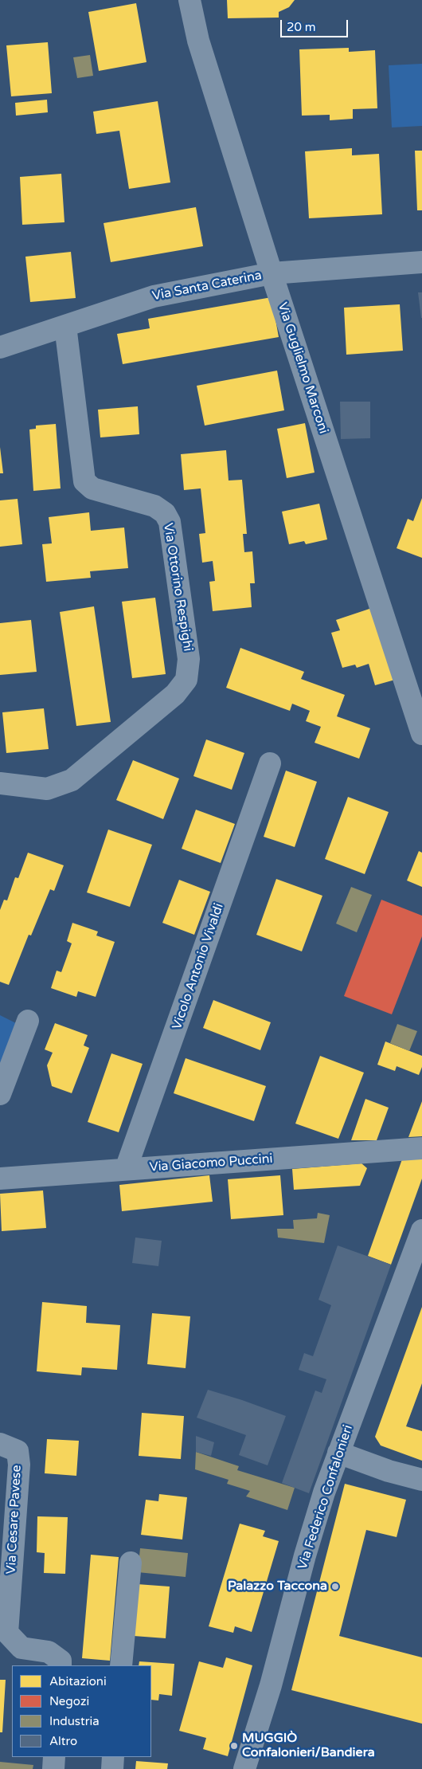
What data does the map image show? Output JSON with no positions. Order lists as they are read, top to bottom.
{
  "streets": {
    "street": [
      "Via Santa Caterina",
      "Via Guglielmo Marconi",
      "Via Ottorino Respighi",
      "Vicolo Antonio Vivaldi",
      "Via Giacomo Puccini",
      "Via Federico Confalonieri",
      "Via Cesare Pavese"
    ]
  },
  "crossings": [
    ["Via Santa Caterina", "Via Guglielmo Marconi"],
    ["Via Santa Caterina", "Via Ottorino Respighi"],
    ["Vicolo Antonio Vivaldi", "Via Giacomo Puccini"]
  ],
  "places": ["Palazzo Taccona", "MUGGIÒ Confalonieri/Bandiera"],
  "legend": [
    "Abitazioni",
    "Negozi",
    "Industria",
    "Altro"
  ],
  "scale_bar": "20 m"
}
